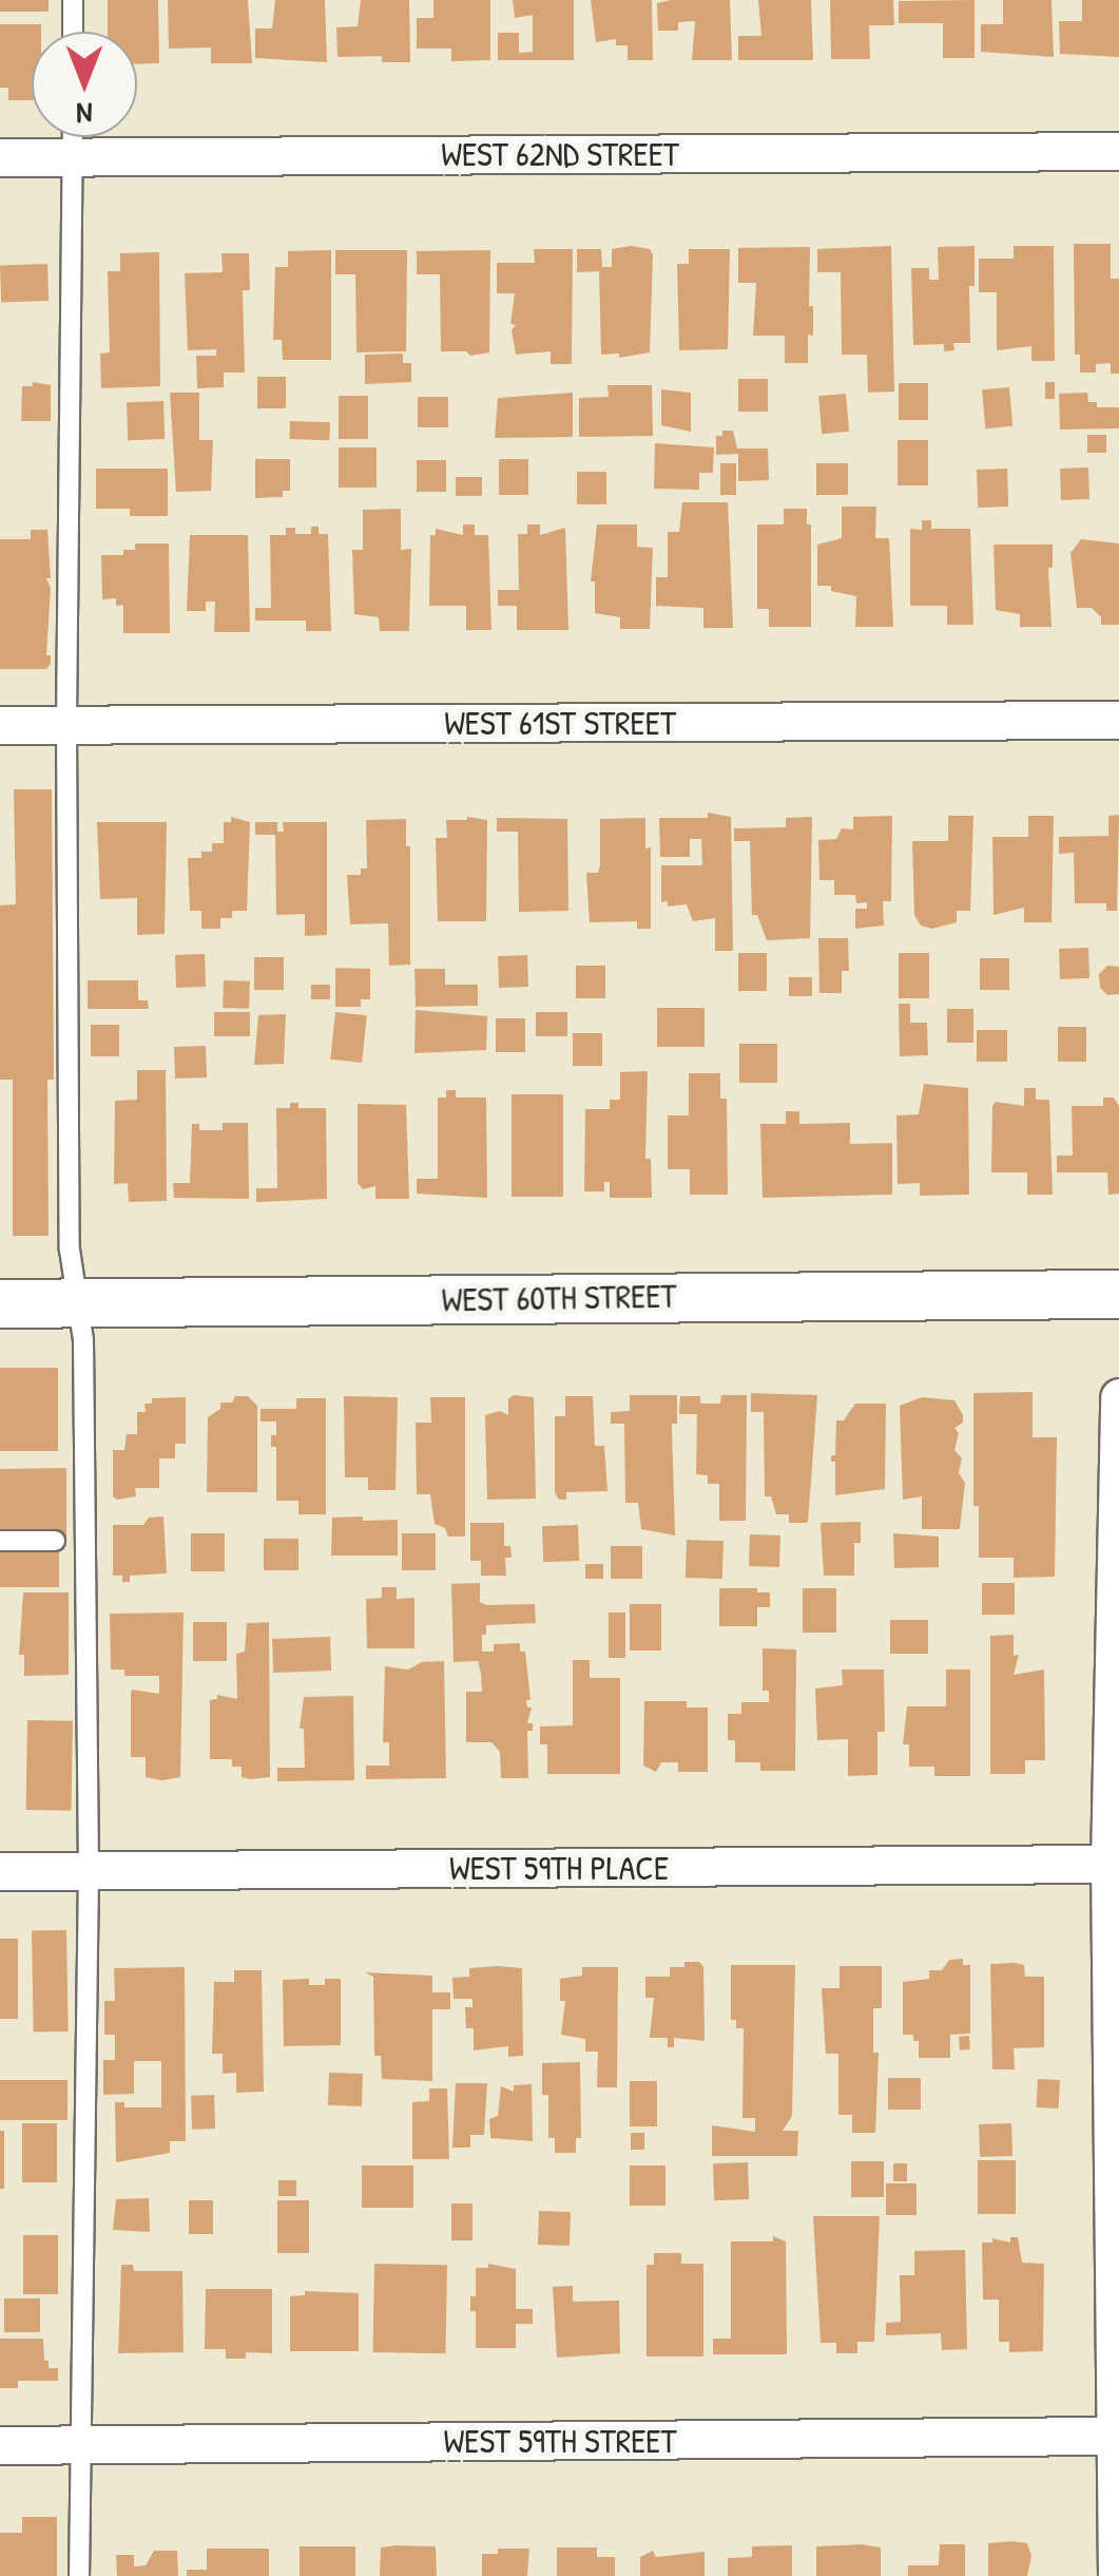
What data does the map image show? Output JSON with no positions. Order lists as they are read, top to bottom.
{
  "streets": {
    "street": [
      "WEST 62ND STREET",
      "WEST 61ST STREET",
      "WEST 60TH STREET",
      "WEST 59TH PLACE",
      "WEST 59TH STREET"
    ]
  },
  "north": "bottom"
}
